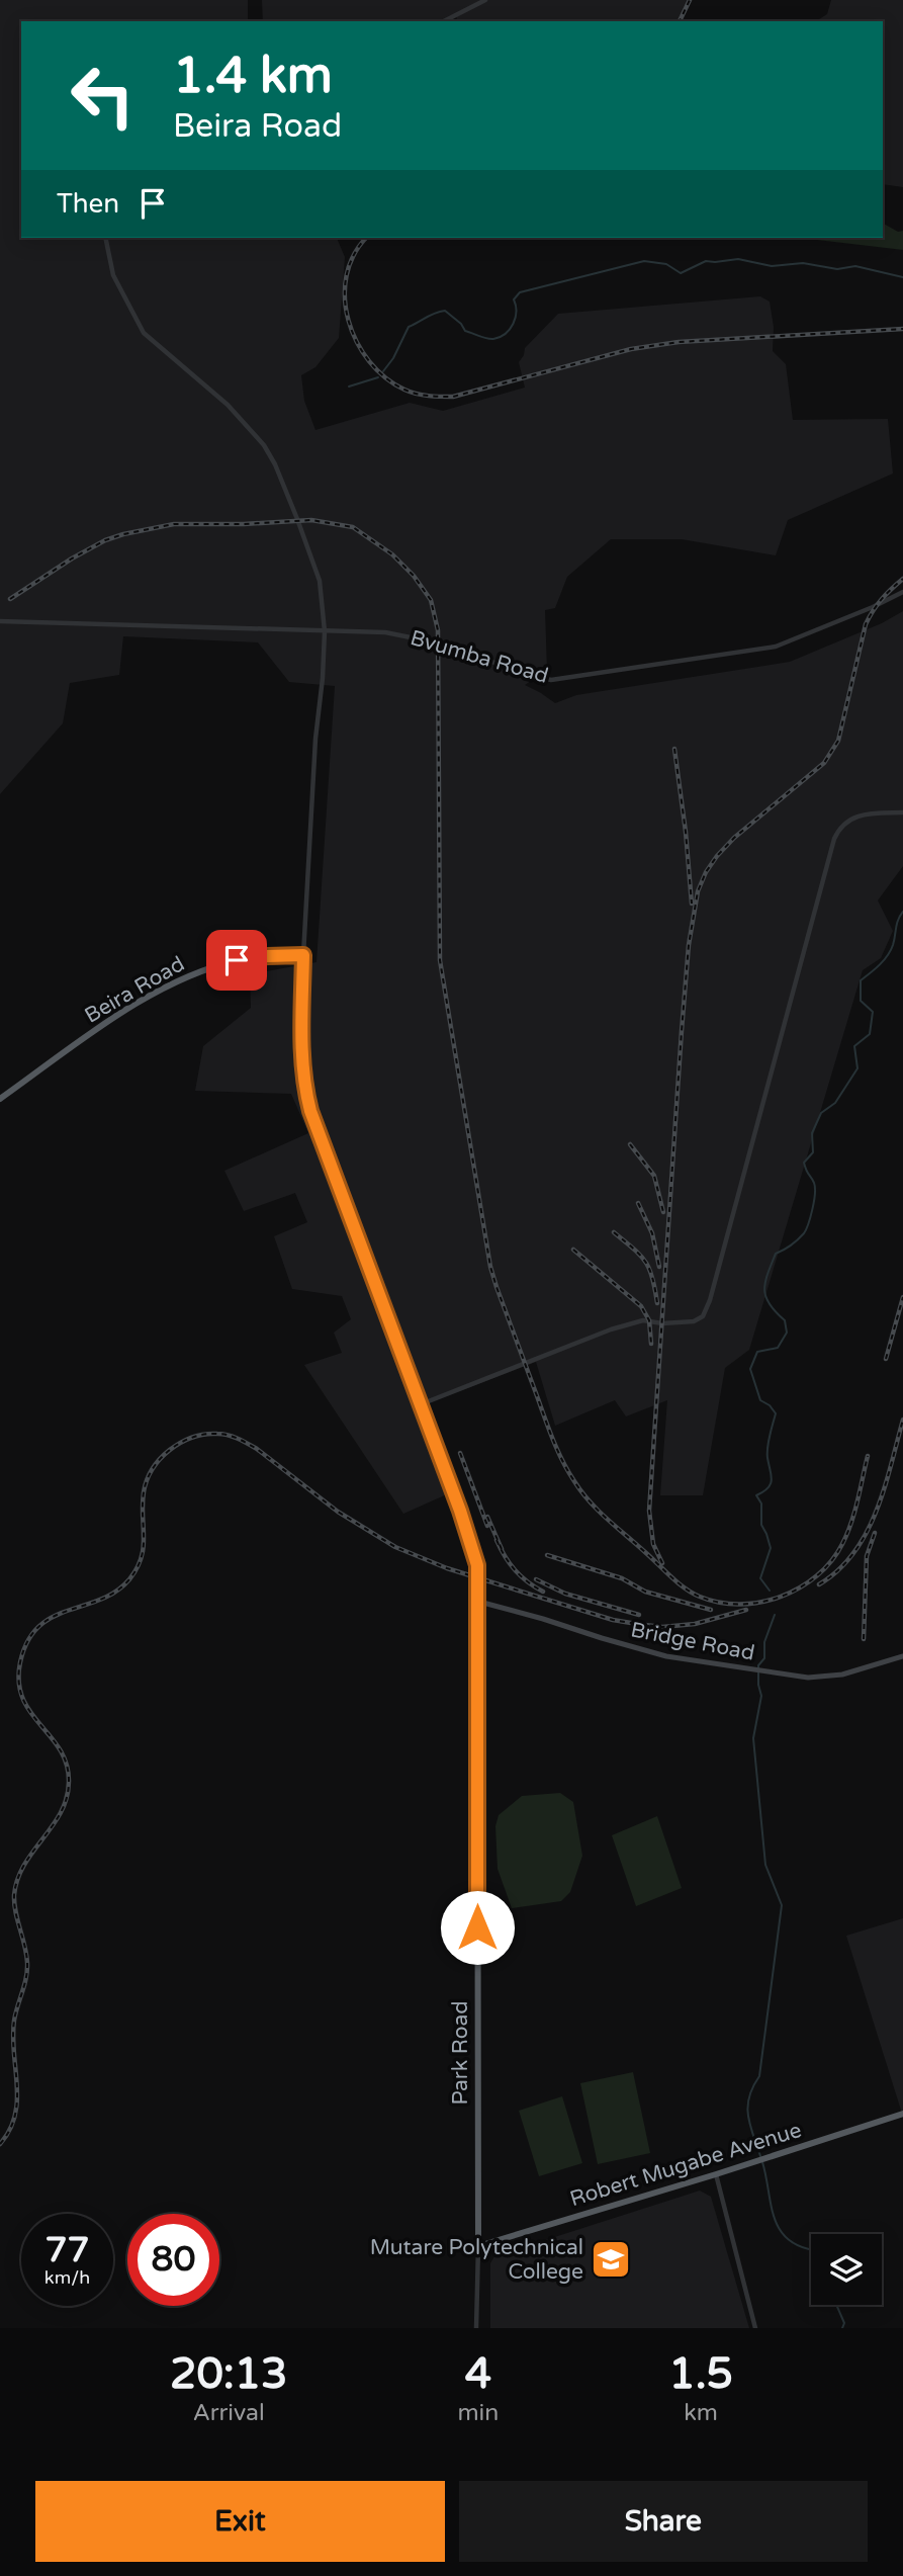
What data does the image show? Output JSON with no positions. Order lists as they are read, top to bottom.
{
  "streets": {
    "highway": ["Beira Road", "Park Road", "Robert Mugabe Avenue"],
    "main road": ["Bridge Road"],
    "street": ["Bvumba Road"]
  },
  "crossings": [
    ["Beira Road", "Park Road"],
    ["Bridge Road", "Park Road"],
    ["Park Road", "Robert Mugabe Avenue"]
  ],
  "places": {
    "school or university": ["Mutare Polytechnical College"]
  },
  "page": {
    "turn": ["1.4 km", "Beira Road"],
    "then": "Then",
    "speed": "77 km/h",
    "limit": "80",
    "eta": [
      "20:13",
      "Arrival",
      "4",
      "min",
      "1.5",
      "km"
    ],
    "buttons": ["Exit", "Share"]
  }
}
